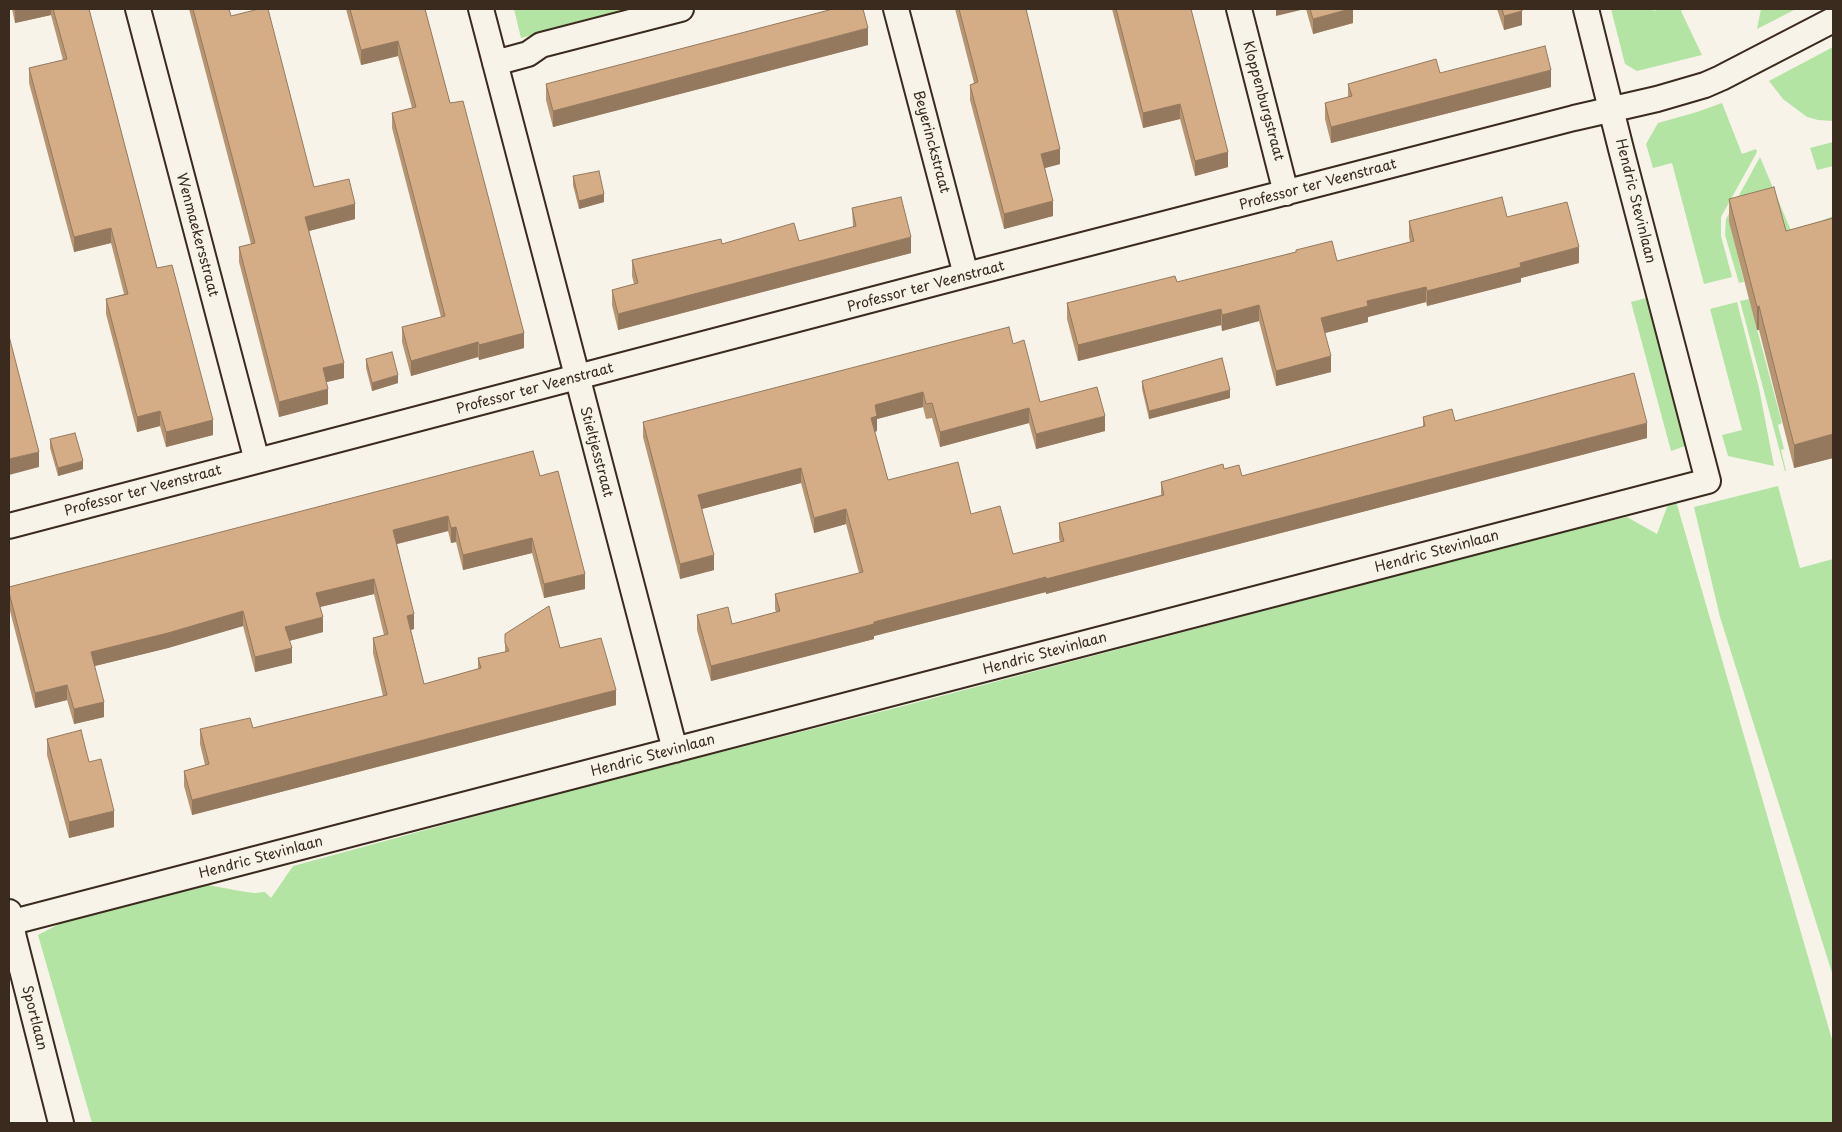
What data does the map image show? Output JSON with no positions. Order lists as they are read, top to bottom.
{
  "streets": {
    "street": [
      "Kloppenburgstraat",
      "Beyerinckstraat",
      "Professor ter Veenstraat",
      "Hendric Stevinlaan",
      "Wenmaekersstraat",
      "Stieltjesstraat",
      "Sportlaan"
    ]
  },
  "crossings": [
    ["Kloppenburgstraat", "Professor ter Veenstraat"],
    ["Beyerinckstraat", "Professor ter Veenstraat"],
    ["Professor ter Veenstraat", "Hendric Stevinlaan"],
    ["Professor ter Veenstraat", "Wenmaekersstraat"],
    ["Professor ter Veenstraat", "Stieltjesstraat"],
    ["Hendric Stevinlaan", "Stieltjesstraat"],
    ["Hendric Stevinlaan", "Sportlaan"]
  ]
}
